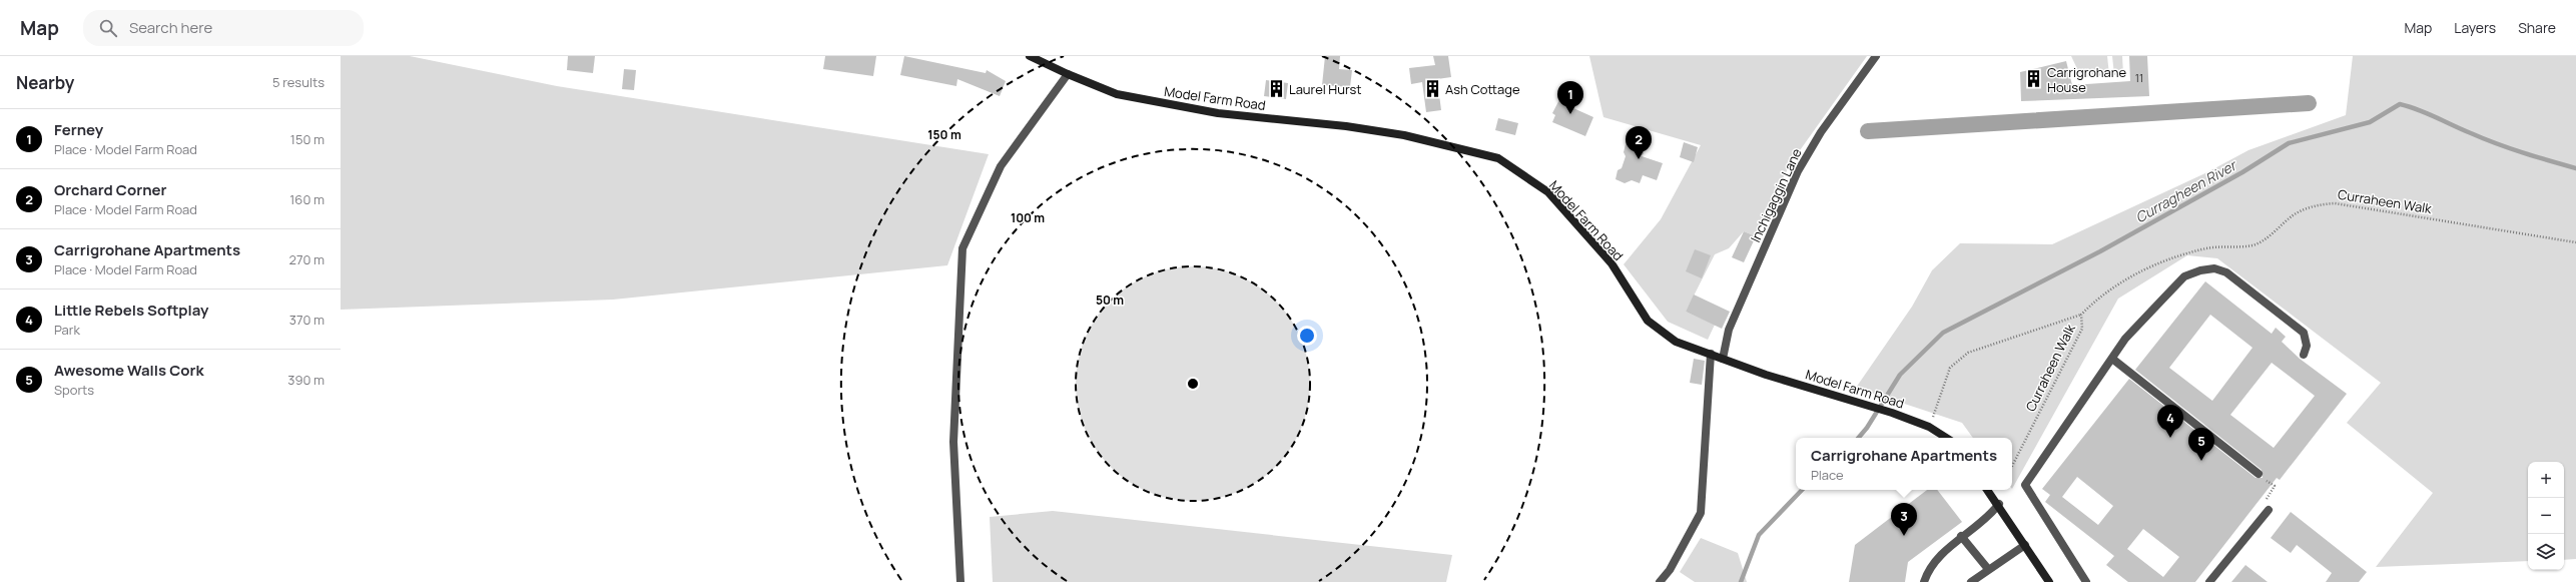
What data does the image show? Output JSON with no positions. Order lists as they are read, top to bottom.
{
  "streets": {
    "main road": ["Model Farm Road"],
    "street": ["Inchigaggin Lane"],
    "path": ["Curraheen Walk"]
  },
  "crossings": [
    ["Model Farm Road", "Inchigaggin Lane"]
  ],
  "water": ["Curragheen River"],
  "places": {
    "building": ["Carrigrohane House", "Laurel Hurst", "Ash Cottage"]
  },
  "house_numbers": ["11"],
  "page": {
    "header": "Map",
    "search": "Search here",
    "nav": ["Map", "Layers", "Share"],
    "heading": ["Nearby", "5 results"],
    "pins": [
      "1",
      "2",
      "4",
      "5",
      "3"
    ],
    "list": [
      {
        "mark": "1",
        "name": "Ferney",
        "note": "Place · Model Farm Road",
        "value": "150 m"
      },
      {
        "mark": "2",
        "name": "Orchard Corner",
        "note": "Place · Model Farm Road",
        "value": "160 m"
      },
      {
        "mark": "3",
        "name": "Carrigrohane Apartments",
        "note": "Place · Model Farm Road",
        "value": "270 m"
      },
      {
        "mark": "4",
        "name": "Little Rebels Softplay",
        "note": "Park",
        "value": "370 m"
      },
      {
        "mark": "5",
        "name": "Awesome Walls Cork",
        "note": "Sports",
        "value": "390 m"
      }
    ],
    "popup": ["Carrigrohane Apartments", "Place"],
    "map_buttons": ["+", "−"]
  },
  "rings": ["150 m", "100 m", "50 m"]
}
